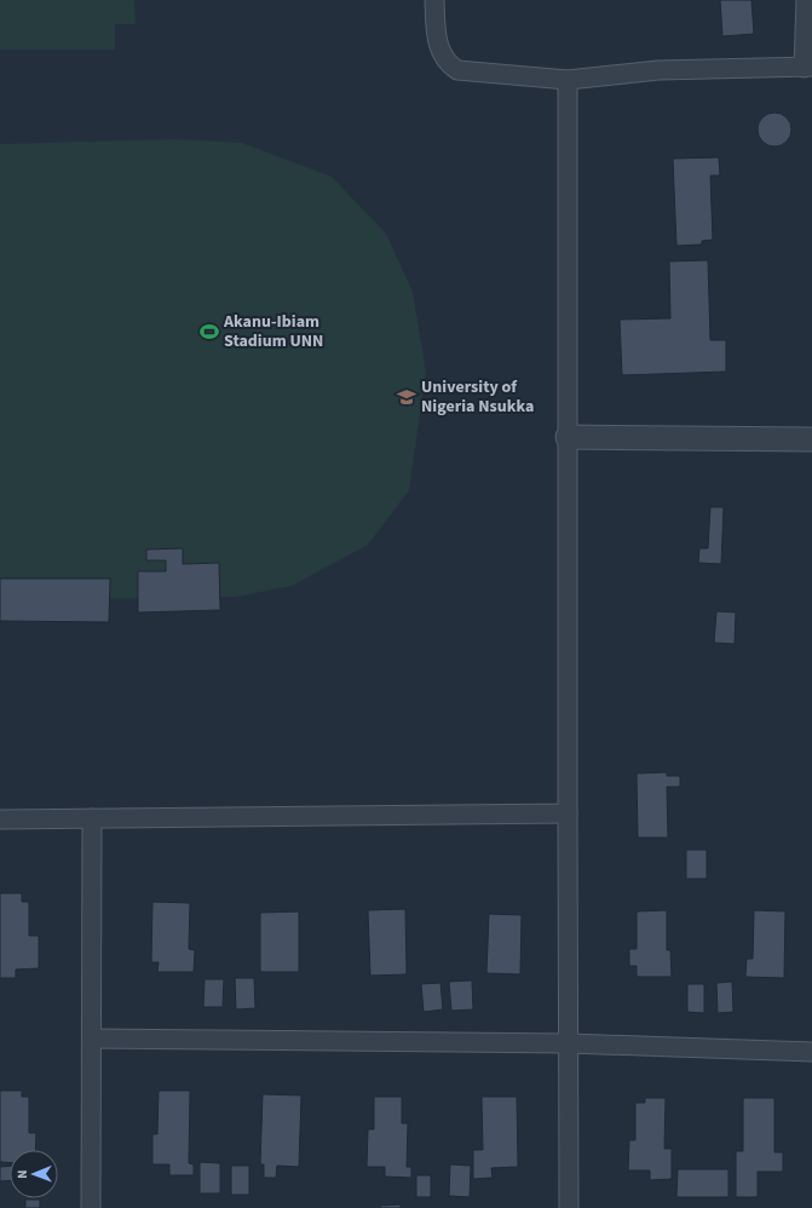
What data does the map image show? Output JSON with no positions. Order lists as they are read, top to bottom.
{
  "places": {
    "sports": ["Akanu-Ibiam Stadium UNN"],
    "school or university": ["University of Nigeria Nsukka"]
  },
  "north": "left"
}
